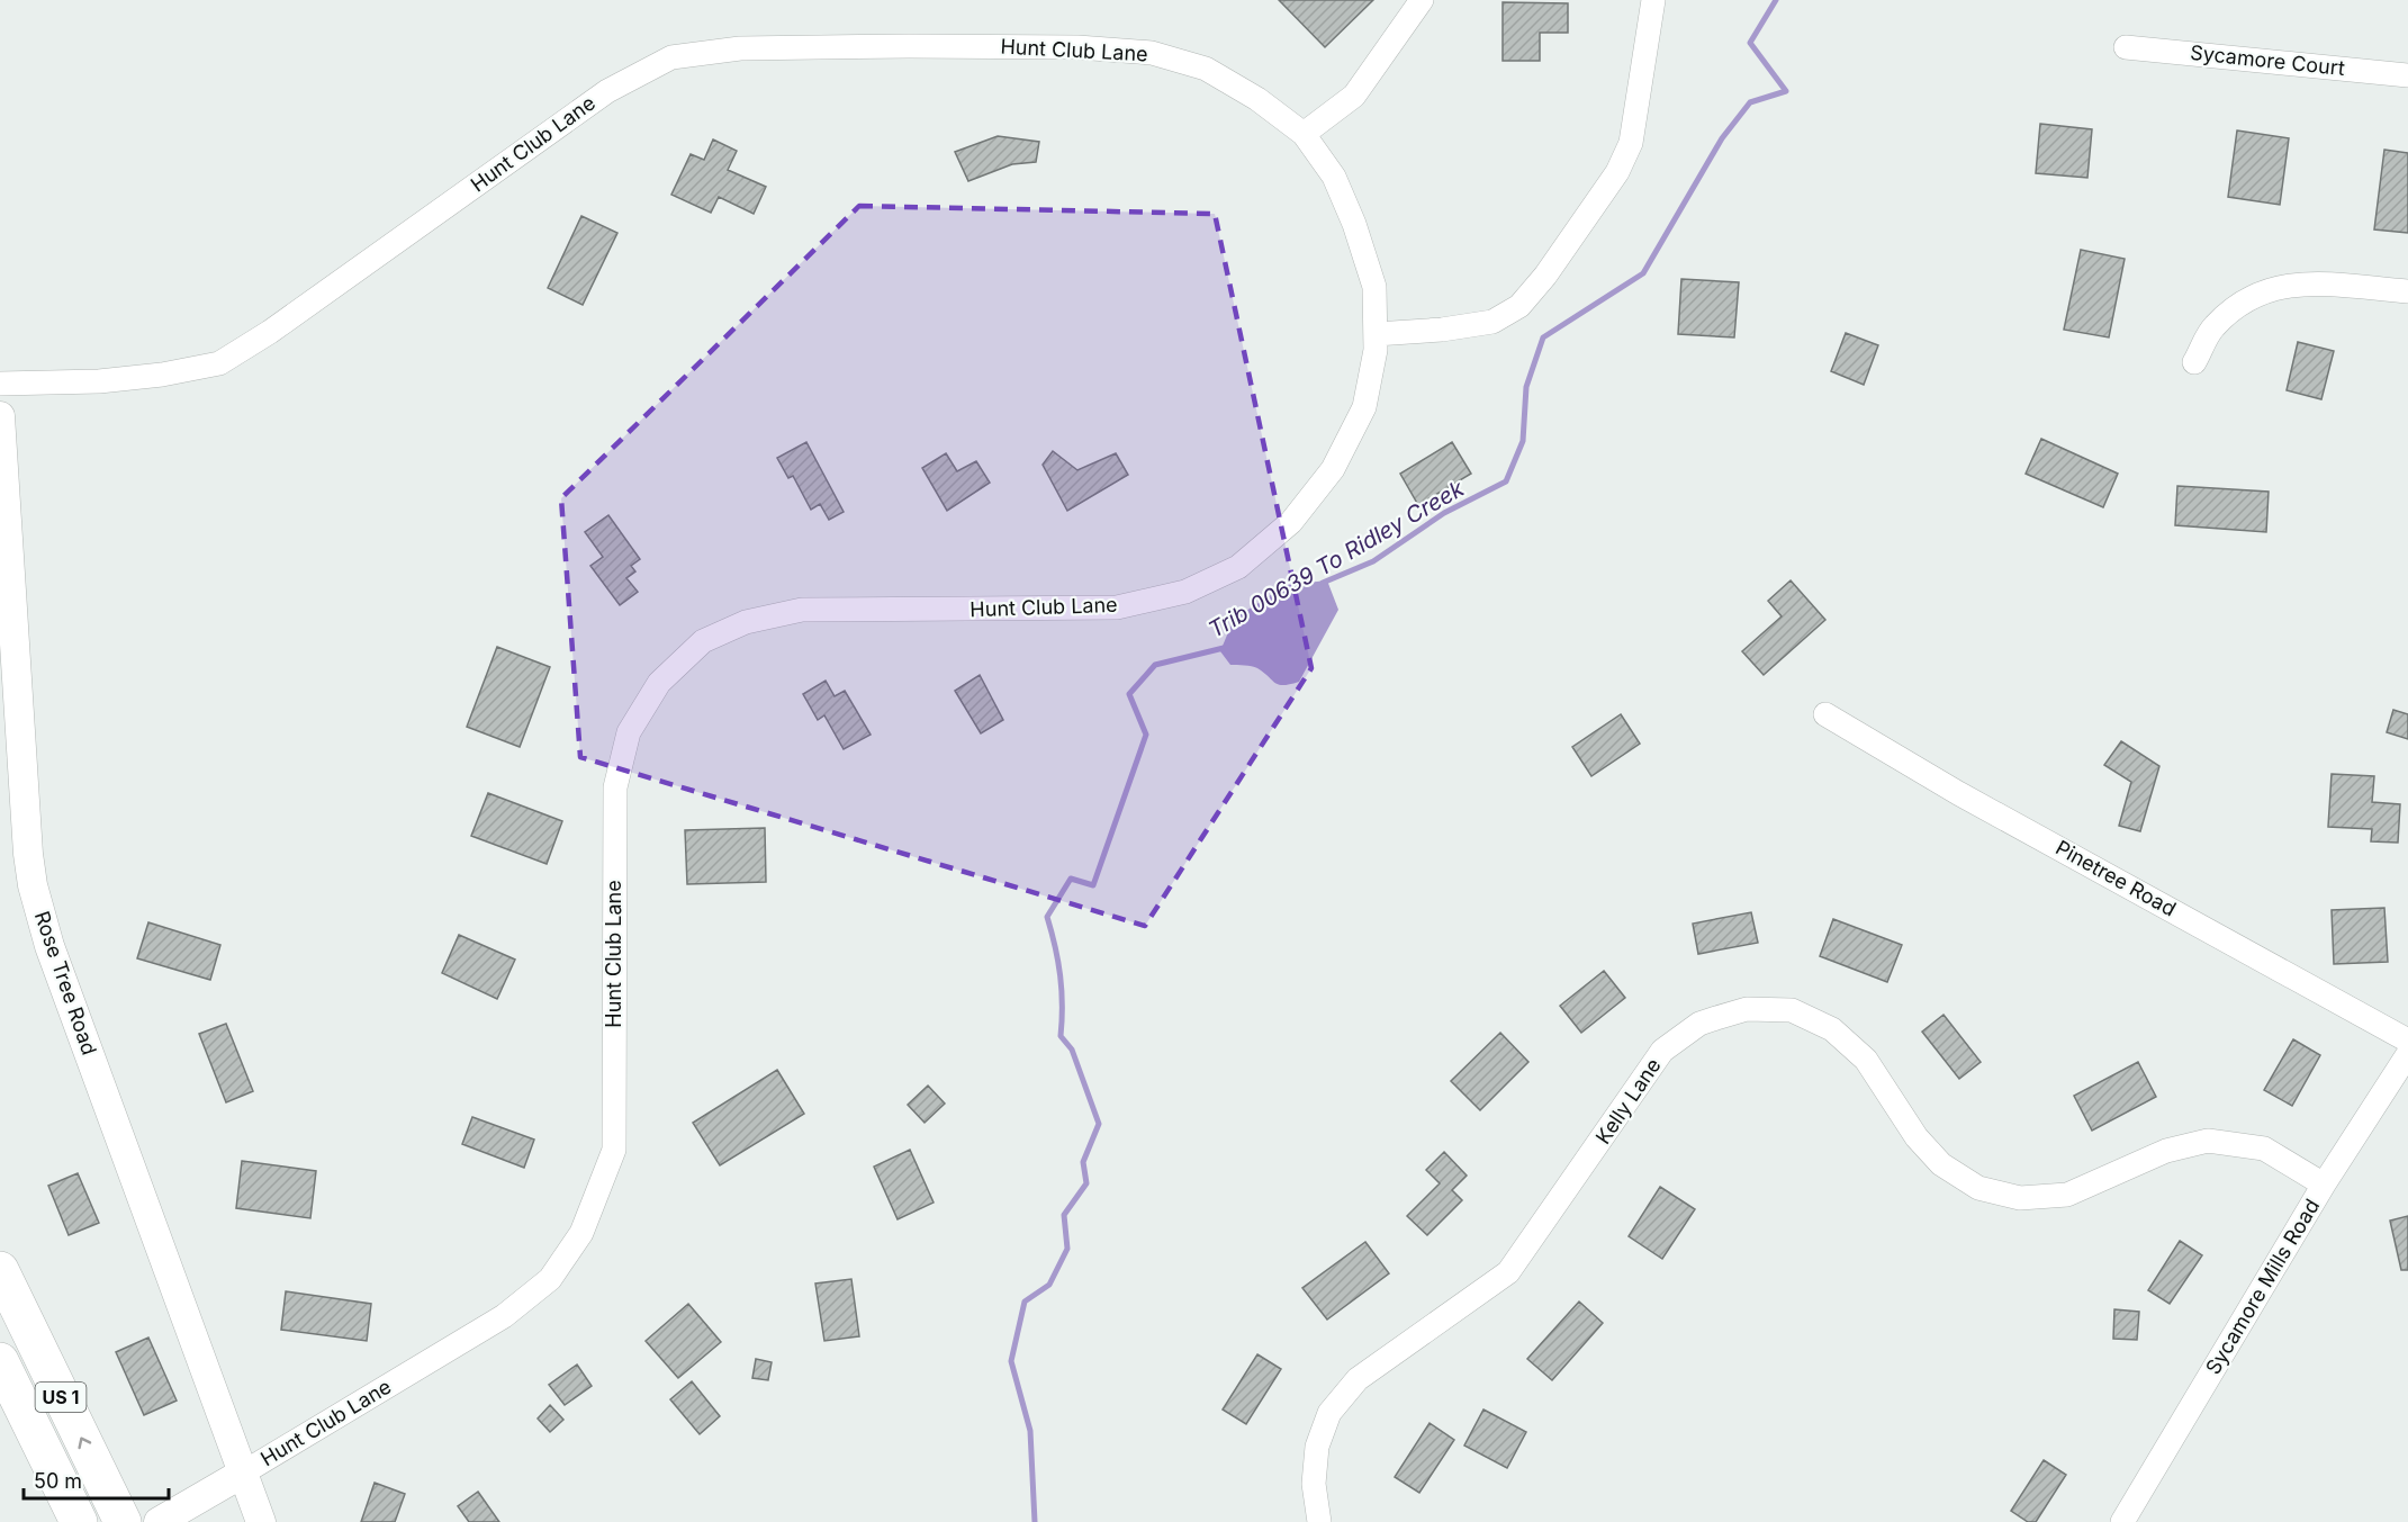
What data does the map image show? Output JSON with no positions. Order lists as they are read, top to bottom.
{
  "streets": {
    "highway": ["US 1"],
    "street": [
      "Hunt Club Lane",
      "Sycamore Court",
      "Pinetree Road",
      "Rose Tree Road",
      "Kelly Lane",
      "Sycamore Mills Road"
    ]
  },
  "crossings": [
    ["Hunt Club Lane", "Rose Tree Road"],
    ["Kelly Lane", "Sycamore Mills Road"]
  ],
  "water": ["Trib 00639 To Ridley Creek"],
  "scale_bar": "50 m"
}
